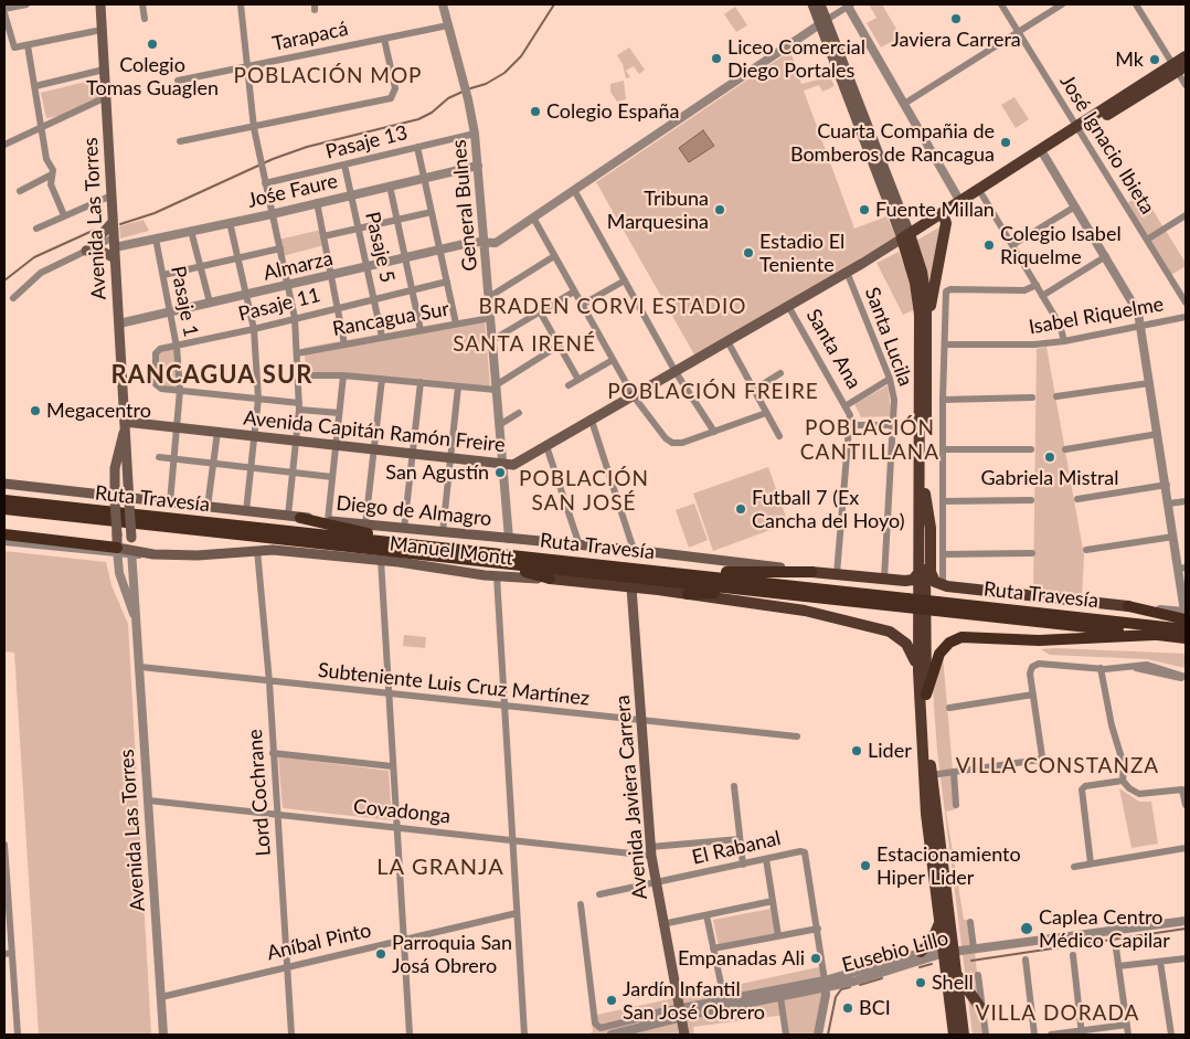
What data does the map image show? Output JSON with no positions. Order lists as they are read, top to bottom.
{
  "streets": {
    "highway": ["Ruta Travesía"],
    "main road": [
      "Avenida Las Torres",
      "Avenida Capitán Ramón Freire",
      "Diego de Almagro",
      "Manuel Montt",
      "Avenida Javiera Carrera"
    ],
    "street": [
      "Tarapacá",
      "Pasaje 13",
      "José Ignacio Ibieta",
      "Jośe Faure",
      "General Bulnes",
      "Pasaje 5",
      "Almarza",
      "Pasaje 1",
      "Pasaje 11",
      "Isabel Riquelme",
      "Rancagua Sur",
      "Santa Lucila",
      "Santa Ana",
      "Subteniente Luis Cruz Martínez",
      "Lord Cochrane",
      "Covadonga",
      "El Rabanal",
      "Aníbal Pinto",
      "Eusebio Lillo"
    ]
  },
  "crossings": [
    ["Tarapacá", "General Bulnes"],
    ["Pasaje 13", "General Bulnes"],
    ["Pasaje 13", "Pasaje 5"],
    ["José Ignacio Ibieta", "Avenida Capitán Ramón Freire"],
    ["Jośe Faure", "General Bulnes"],
    ["Jośe Faure", "Avenida Las Torres"],
    ["Jośe Faure", "Pasaje 5"],
    ["Jośe Faure", "Pasaje 1"],
    ["General Bulnes", "Almarza"],
    ["General Bulnes", "Rancagua Sur"],
    ["General Bulnes", "Avenida Capitán Ramón Freire"],
    ["General Bulnes", "Diego de Almagro"],
    ["Avenida Las Torres", "Almarza"],
    ["Avenida Las Torres", "Avenida Capitán Ramón Freire"],
    ["Avenida Las Torres", "Diego de Almagro"],
    ["Avenida Las Torres", "Manuel Montt"],
    ["Avenida Las Torres", "Subteniente Luis Cruz Martínez"],
    ["Avenida Las Torres", "Covadonga"],
    ["Avenida Las Torres", "Aníbal Pinto"],
    ["Pasaje 5", "Almarza"],
    ["Pasaje 5", "Pasaje 11"],
    ["Pasaje 5", "Rancagua Sur"],
    ["Almarza", "Pasaje 1"],
    ["Pasaje 1", "Pasaje 11"],
    ["Pasaje 1", "Avenida Capitán Ramón Freire"],
    ["Pasaje 1", "Diego de Almagro"],
    ["Santa Lucila", "Avenida Capitán Ramón Freire"],
    ["Santa Lucila", "Diego de Almagro"],
    ["Santa Ana", "Avenida Capitán Ramón Freire"],
    ["Santa Ana", "Diego de Almagro"],
    ["Manuel Montt", "Lord Cochrane"],
    ["Manuel Montt", "Avenida Javiera Carrera"],
    ["Subteniente Luis Cruz Martínez", "Lord Cochrane"],
    ["Subteniente Luis Cruz Martínez", "Avenida Javiera Carrera"],
    ["Lord Cochrane", "Covadonga"],
    ["Lord Cochrane", "Aníbal Pinto"],
    ["Avenida Javiera Carrera", "Covadonga"],
    ["Avenida Javiera Carrera", "El Rabanal"],
    ["Avenida Javiera Carrera", "Eusebio Lillo"],
    ["El Rabanal", "Eusebio Lillo"]
  ],
  "districts": [
    "POBLACIÓN MOP",
    "BRADEN CORVI ESTADIO",
    "SANTA IRENÉ",
    "RANCAGUA SUR",
    "POBLACIÓN FREIRE",
    "POBLACIÓN CANTILLANA",
    "POBLACIÓN SAN JOSÉ",
    "VILLA CONSTANZA",
    "LA GRANJA",
    "VILLA DORADA"
  ],
  "places": [
    "Javiera Carrera",
    "Colegio Tomas Guaglen",
    "Liceo Comercial Diego Portales",
    "Mk",
    "Colegio España",
    "Cuarta Compañia de Bomberos de Rancagua",
    "Tribuna Marquesina",
    "Fuente Millan",
    "Colegio Isabel Riquelme",
    "Estadio El Teniente",
    "Megacentro",
    "Gabriela Mistral",
    "San Agustín",
    "Futball 7 (Ex Cancha del Hoyo)",
    "Lider",
    "Estacionamiento Hiper Lider",
    "Caplea Centro Médico Capilar",
    "Parroquia San Josá Obrero",
    "Empanadas Ali",
    "Shell",
    "Jardín Infantil San José Obrero",
    "BCI"
  ]
}
